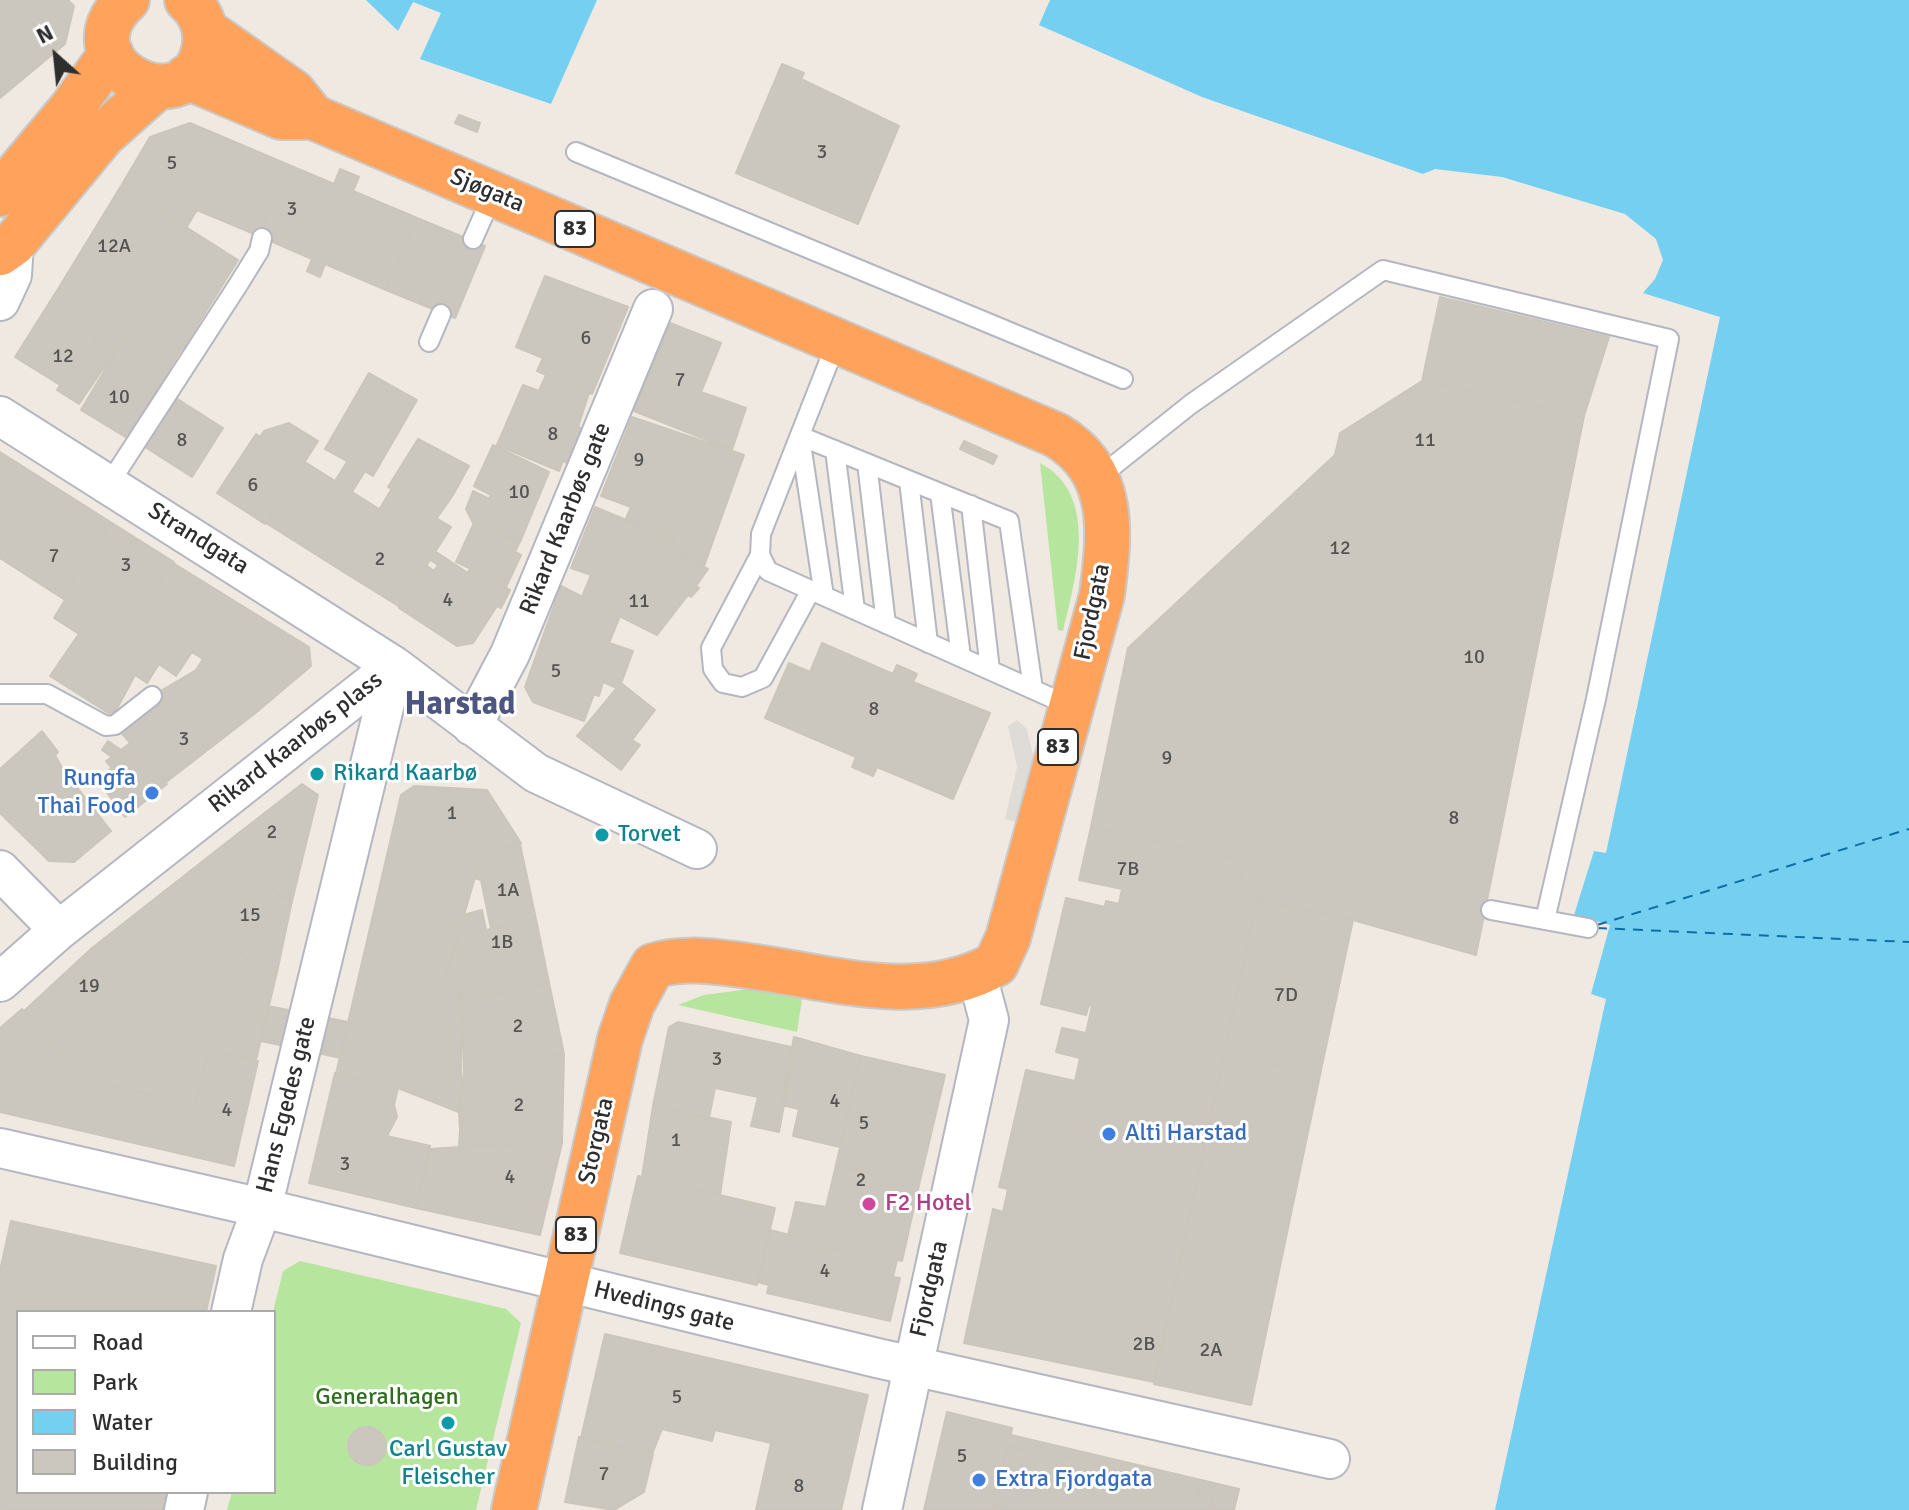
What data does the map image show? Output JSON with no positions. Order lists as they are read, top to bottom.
{
  "streets": {
    "highway": [
      "Sjøgata",
      "83",
      "Fjordgata",
      "Storgata"
    ],
    "street": [
      "Rikard Kaarbøs gate",
      "Strandgata",
      "Rikard Kaarbøs plass",
      "Hans Egedes gate",
      "Hvedings gate"
    ]
  },
  "crossings": [
    ["Sjøgata", "83"],
    ["Sjøgata", "Fjordgata"],
    ["Rikard Kaarbøs gate", "Rikard Kaarbøs plass"],
    ["Strandgata", "Rikard Kaarbøs plass"],
    ["Fjordgata", "Storgata"],
    ["Fjordgata", "Hvedings gate"],
    ["Rikard Kaarbøs plass", "Hans Egedes gate"],
    ["Hans Egedes gate", "Hvedings gate"],
    ["Storgata", "Hvedings gate"]
  ],
  "districts": ["Harstad"],
  "parks": ["Generalhagen"],
  "places": [
    "Rikard Kaarbø",
    "Rungfa Thai Food",
    "Torvet",
    "Alti Harstad",
    "F2 Hotel",
    "Carl Gustav Fleischer",
    "Extra Fjordgata"
  ],
  "house_numbers": [
    "3",
    "5",
    "3",
    "12A",
    "6",
    "12",
    "7",
    "10",
    "8",
    "8",
    "11",
    "9",
    "6",
    "10",
    "12",
    "7",
    "2",
    "3",
    "4",
    "11",
    "10",
    "5",
    "8",
    "3",
    "9",
    "1",
    "8",
    "2",
    "7B",
    "1A",
    "15",
    "1B",
    "19",
    "7D",
    "2",
    "3",
    "4",
    "2",
    "4",
    "5",
    "1",
    "3",
    "4",
    "2",
    "4",
    "2B",
    "2A",
    "5",
    "5",
    "7",
    "8"
  ],
  "legend": [
    "Road",
    "Park",
    "Water",
    "Building"
  ],
  "north": "top left"
}
